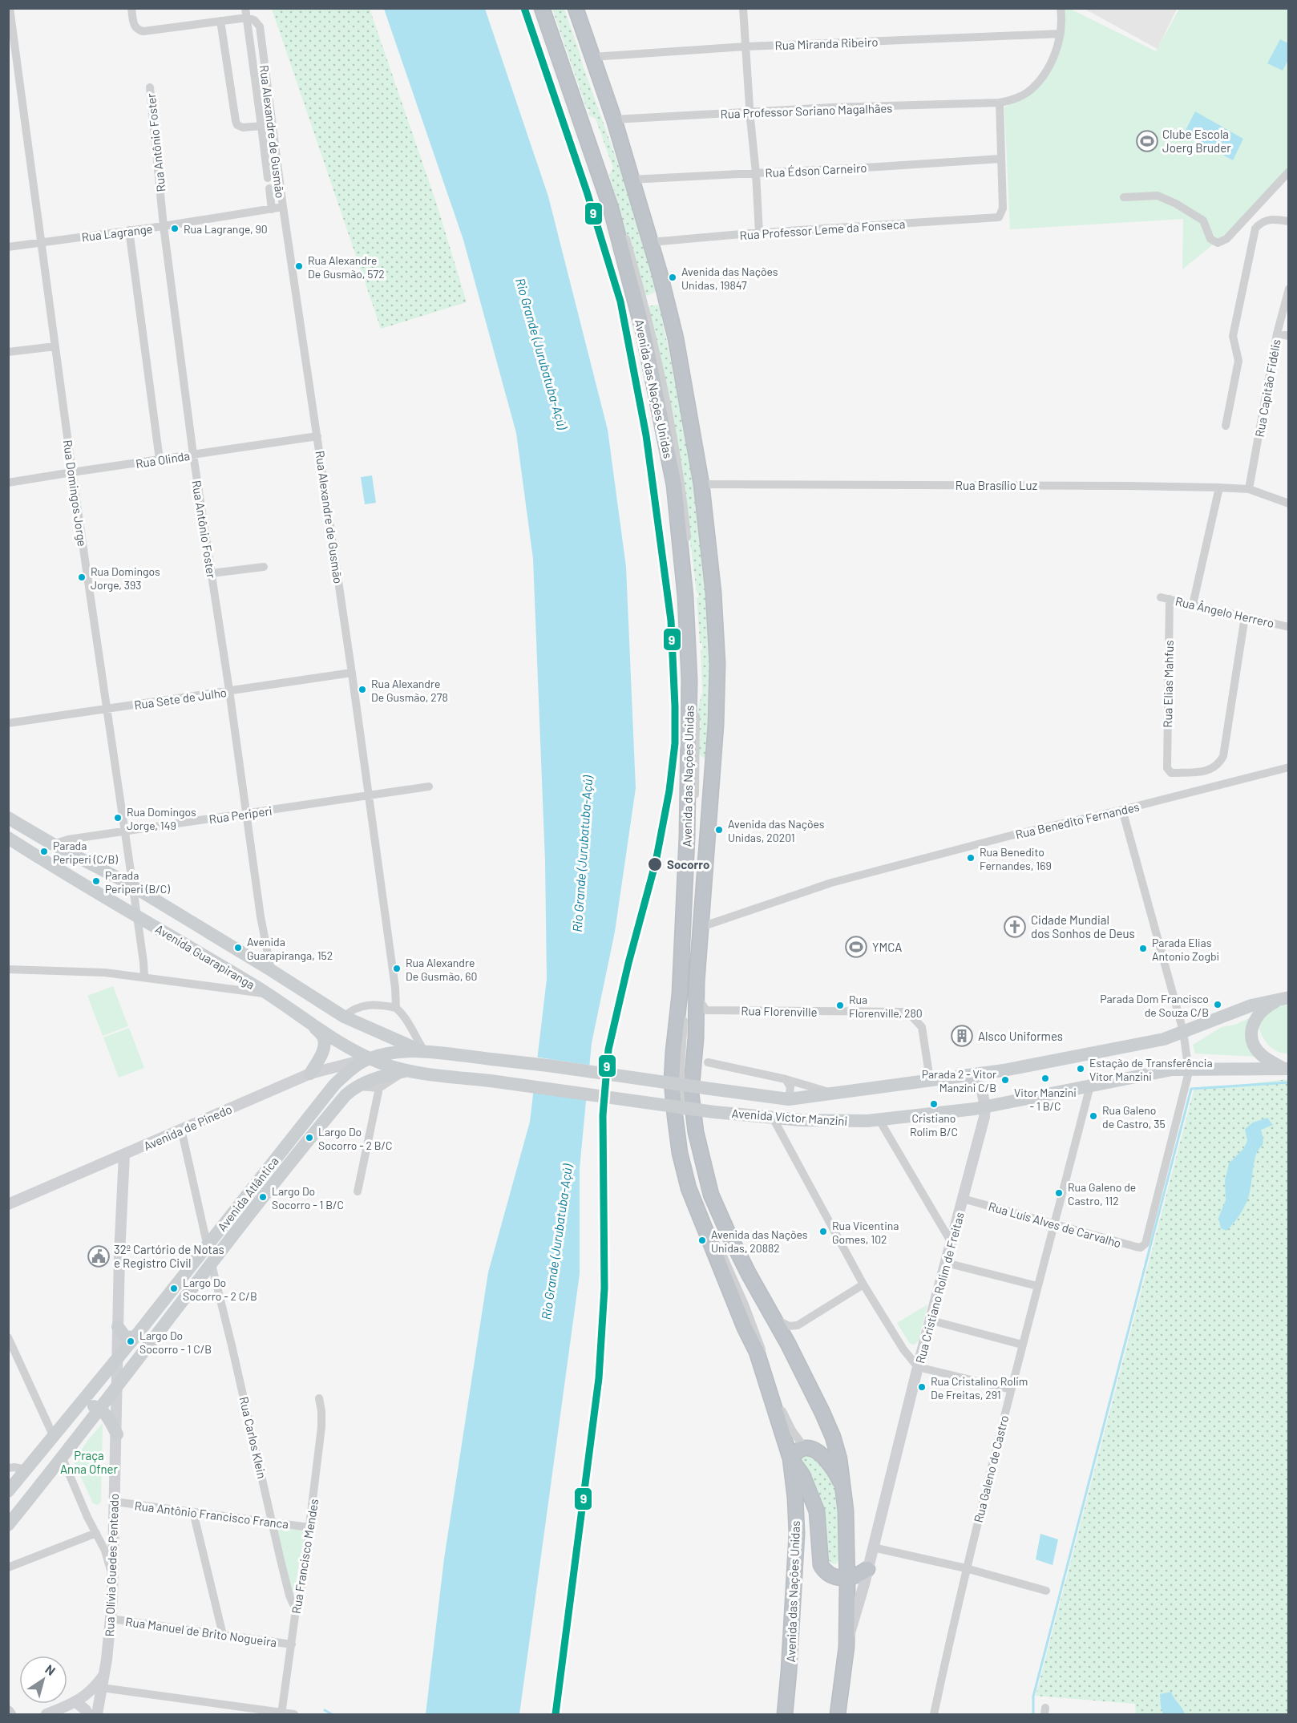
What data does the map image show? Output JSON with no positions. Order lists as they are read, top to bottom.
{
  "streets": {
    "highway": ["Avenida das Nações Unidas"],
    "main road": ["Avenida Guarapiranga", "Avenida Víctor Manzini", "Avenida Atlântica"],
    "street": [
      "Rua Miranda Ribeiro",
      "Rua Professor Soriano Magalhães",
      "Rua Alexandre de Gusmão",
      "Rua Antônio Foster",
      "Rua Édson Carneiro",
      "Rua Professor Leme da Fonseca",
      "Rua Lagrange",
      "Rua Capitão Fidélis",
      "Rua Olinda",
      "Rua Brasílio Luz",
      "Rua Domingos Jorge",
      "Rua Ângelo Herrero",
      "Rua Elias Mahfus",
      "Rua Sete de Julho",
      "Rua Periperi",
      "Rua Benedito Fernandes",
      "Rua Florenville",
      "Avenida de Pinedo",
      "Rua Luís Alves de Carvalho",
      "Rua Cristiano Rolim de Freitas",
      "Rua Carlos Klein",
      "Rua Galeno de Castro",
      "Rua Antônio Francisco Franca",
      "Rua Francisco Mendes",
      "Rua Olívia Guedes Penteado",
      "Rua Manuel de Brito Nogueira"
    ]
  },
  "crossings": [
    ["Rua Miranda Ribeiro", "Rua Professor Soriano Magalhães"],
    ["Rua Miranda Ribeiro", "Avenida das Nações Unidas"],
    ["Rua Professor Soriano Magalhães", "Avenida das Nações Unidas"],
    ["Rua Alexandre de Gusmão", "Rua Lagrange"],
    ["Rua Alexandre de Gusmão", "Rua Olinda"],
    ["Rua Alexandre de Gusmão", "Rua Sete de Julho"],
    ["Rua Alexandre de Gusmão", "Rua Periperi"],
    ["Rua Antônio Foster", "Rua Lagrange"],
    ["Rua Antônio Foster", "Rua Olinda"],
    ["Rua Antônio Foster", "Rua Sete de Julho"],
    ["Rua Antônio Foster", "Rua Periperi"],
    ["Rua Antônio Foster", "Avenida Guarapiranga"],
    ["Rua Édson Carneiro", "Rua Professor Leme da Fonseca"],
    ["Rua Édson Carneiro", "Avenida das Nações Unidas"],
    ["Rua Professor Leme da Fonseca", "Avenida das Nações Unidas"],
    ["Rua Lagrange", "Rua Domingos Jorge"],
    ["Rua Capitão Fidélis", "Rua Brasílio Luz"],
    ["Avenida das Nações Unidas", "Rua Brasílio Luz"],
    ["Avenida das Nações Unidas", "Rua Benedito Fernandes"],
    ["Avenida das Nações Unidas", "Rua Florenville"],
    ["Avenida das Nações Unidas", "Rua Cristiano Rolim de Freitas"],
    ["Rua Olinda", "Rua Domingos Jorge"],
    ["Rua Domingos Jorge", "Rua Sete de Julho"],
    ["Rua Domingos Jorge", "Rua Periperi"],
    ["Rua Domingos Jorge", "Avenida Guarapiranga"],
    ["Rua Ângelo Herrero", "Rua Elias Mahfus"],
    ["Rua Periperi", "Avenida Guarapiranga"],
    ["Avenida Guarapiranga", "Avenida Víctor Manzini"],
    ["Avenida Guarapiranga", "Avenida de Pinedo"],
    ["Avenida Guarapiranga", "Avenida Atlântica"],
    ["Rua Florenville", "Avenida Víctor Manzini"],
    ["Avenida Víctor Manzini", "Avenida Atlântica"],
    ["Avenida Víctor Manzini", "Rua Luís Alves de Carvalho"],
    ["Avenida Víctor Manzini", "Rua Cristiano Rolim de Freitas"],
    ["Avenida Víctor Manzini", "Rua Galeno de Castro"],
    ["Avenida de Pinedo", "Avenida Atlântica"],
    ["Avenida de Pinedo", "Rua Olívia Guedes Penteado"],
    ["Avenida Atlântica", "Rua Carlos Klein"],
    ["Avenida Atlântica", "Rua Olívia Guedes Penteado"],
    ["Rua Luís Alves de Carvalho", "Rua Cristiano Rolim de Freitas"],
    ["Rua Luís Alves de Carvalho", "Rua Galeno de Castro"],
    ["Rua Carlos Klein", "Rua Antônio Francisco Franca"],
    ["Rua Carlos Klein", "Rua Francisco Mendes"],
    ["Rua Antônio Francisco Franca", "Rua Francisco Mendes"],
    ["Rua Antônio Francisco Franca", "Rua Olívia Guedes Penteado"],
    ["Rua Francisco Mendes", "Rua Manuel de Brito Nogueira"],
    ["Rua Olívia Guedes Penteado", "Rua Manuel de Brito Nogueira"]
  ],
  "water": ["Rio Grande (Jurubatuba-Açú)"],
  "parks": ["Praça Anna Ofner"],
  "places": {
    "sports": ["Clube Escola Joerg Bruder", "YMCA"],
    "other": [
      "Rua Lagrange, 90",
      "Rua Alexandre De Gusmão, 572",
      "Avenida das Nações Unidas, 19847",
      "Rua Domingos Jorge, 393",
      "Rua Alexandre De Gusmão, 278",
      "Rua Domingos Jorge, 149",
      "Avenida das Nações Unidas, 20201",
      "Parada Periperi (C/B)",
      "Rua Benedito Fernandes, 169",
      "Socorro",
      "Parada Periperi (B/C)",
      "Avenida Guarapiranga, 152",
      "Parada Elias Antonio Zogbi",
      "Rua Alexandre De Gusmão, 60",
      "Parada Dom Francisco de Souza C/B",
      "Rua Florenville, 280",
      "Estação de Transferência Vitor Manzini",
      "Vitor Manzini - 1 B/C",
      "Parada 2 - Vitor Manzini C/B",
      "Cristiano Rolim B/C",
      "Rua Galeno de Castro, 35",
      "Largo Do Socorro - 2 B/C",
      "Rua Galeno de Castro, 112",
      "Largo Do Socorro - 1 B/C",
      "Rua Vicentina Gomes, 102",
      "Avenida das Nações Unidas, 20882",
      "Largo Do Socorro - 2 C/B",
      "Largo Do Socorro - 1 C/B",
      "Rua Cristalino Rolim De Freitas, 291"
    ],
    "church": ["Cidade Mundial dos Sonhos de Deus"],
    "building": ["Alsco Uniformes"],
    "public building": ["32º Cartório de Notas e Registro Civil"]
  },
  "lines": ["transit line 9"],
  "north": "top right"
}
